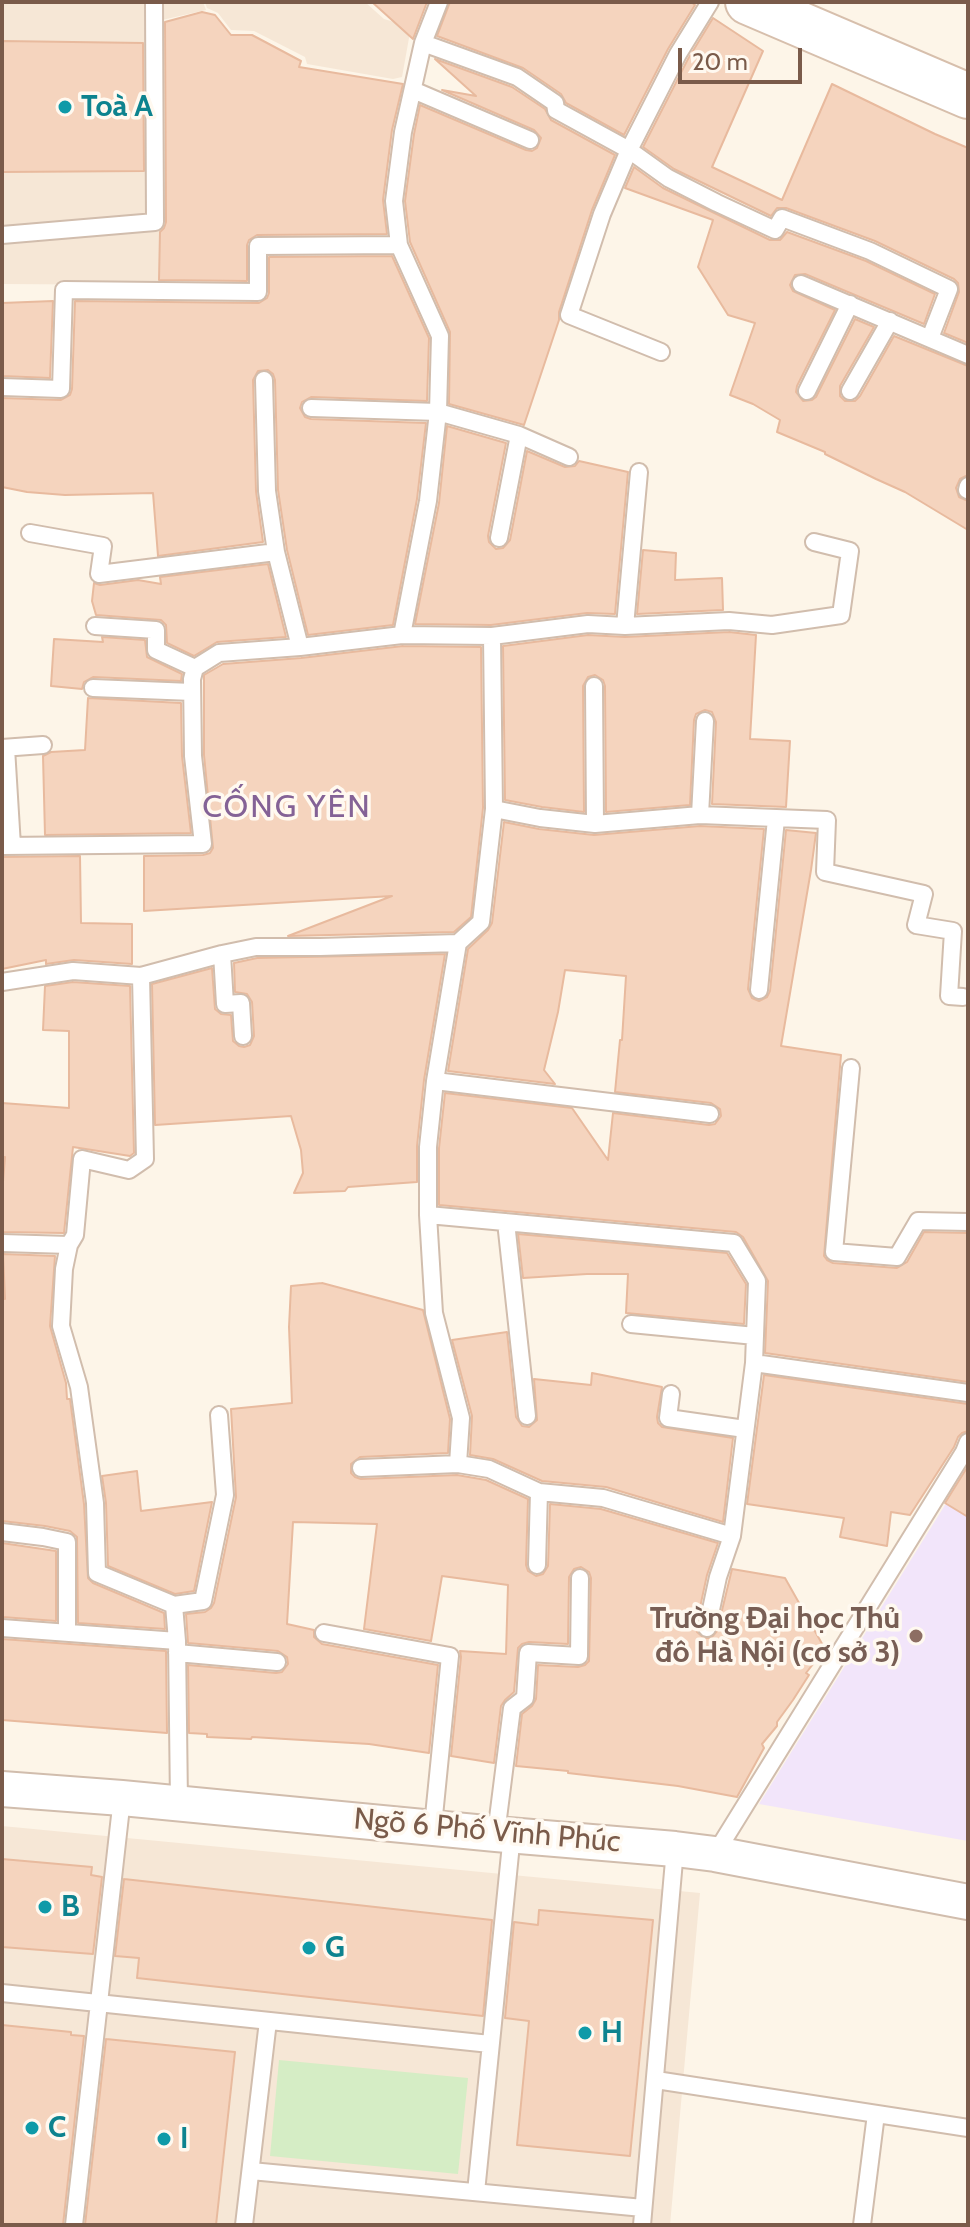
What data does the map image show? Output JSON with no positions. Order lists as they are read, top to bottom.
{
  "streets": {
    "street": ["Ngõ 6 Phố Vĩnh Phúc"]
  },
  "districts": ["CỐNG YÊN"],
  "places": [
    "Toà A",
    "Trường Đại học Thủ đô Hà Nội (cơ sở 3)",
    "B",
    "G",
    "H",
    "C",
    "I"
  ],
  "scale_bar": "20 m"
}
